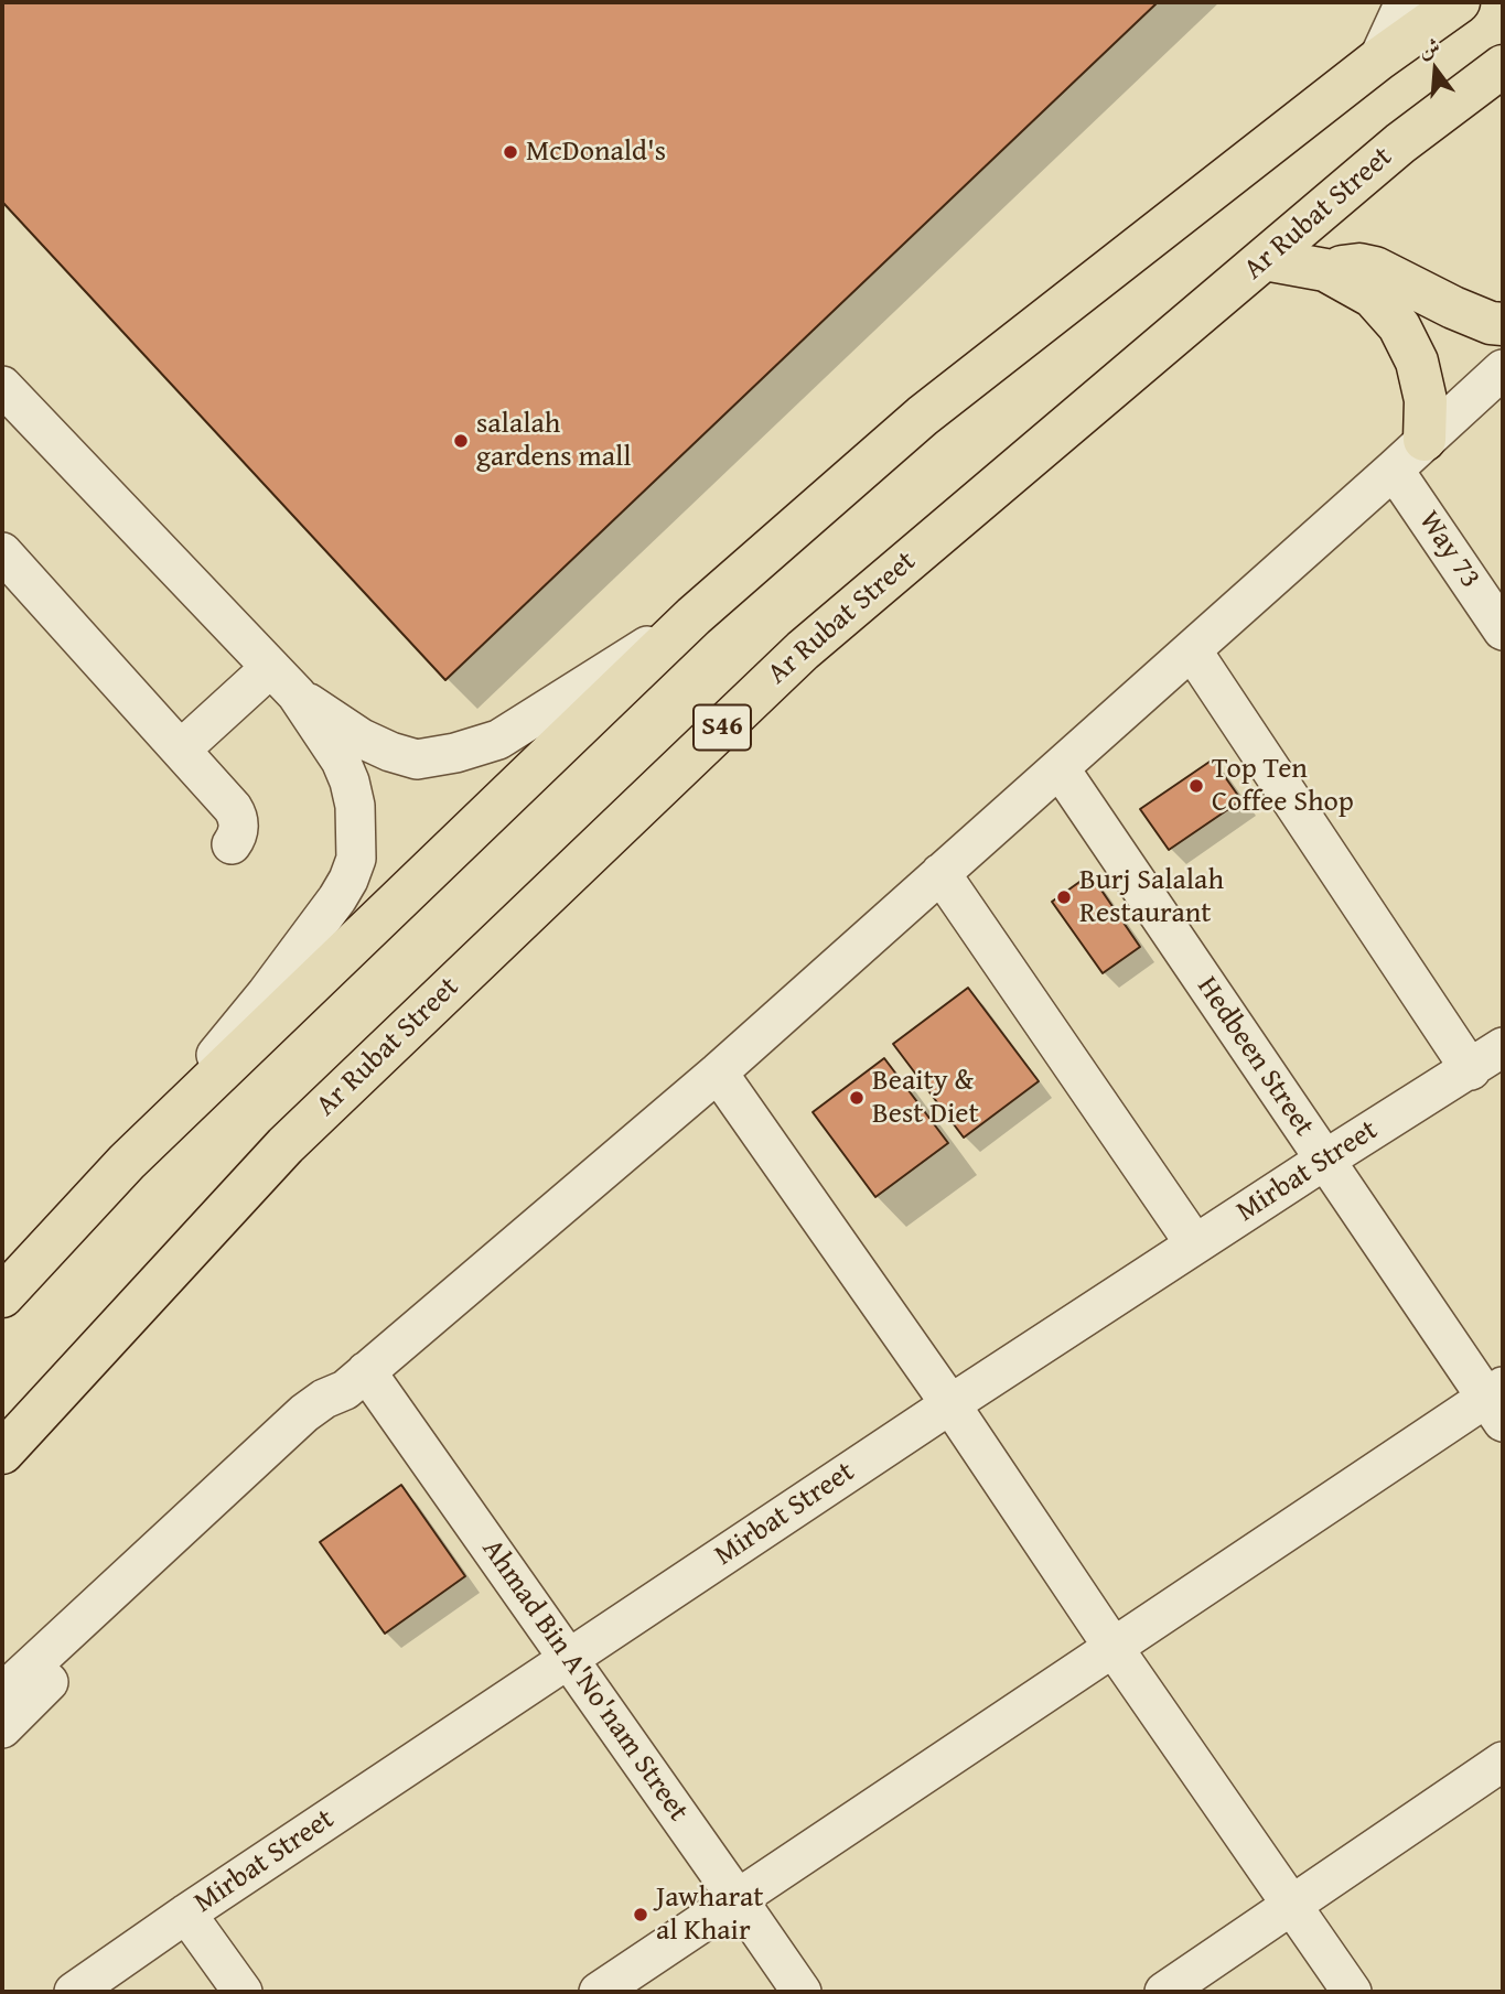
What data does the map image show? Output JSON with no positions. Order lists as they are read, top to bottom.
{
  "streets": {
    "highway": ["Ar Rubat Street", "S46"],
    "street": [
      "Way 73",
      "Hedbeen Street",
      "Mirbat Street",
      "Ahmad Bin A'No'nam Street"
    ]
  },
  "crossings": [
    ["Hedbeen Street", "Mirbat Street"],
    ["Mirbat Street", "Ahmad Bin A'No'nam Street"]
  ],
  "places": [
    "McDonald's",
    "salalah gardens mall",
    "Top Ten Coffee Shop",
    "Burj Salalah Restaurant",
    "Beaity & Best Diet",
    "Jawharat al Khair"
  ],
  "north": "top"
}
